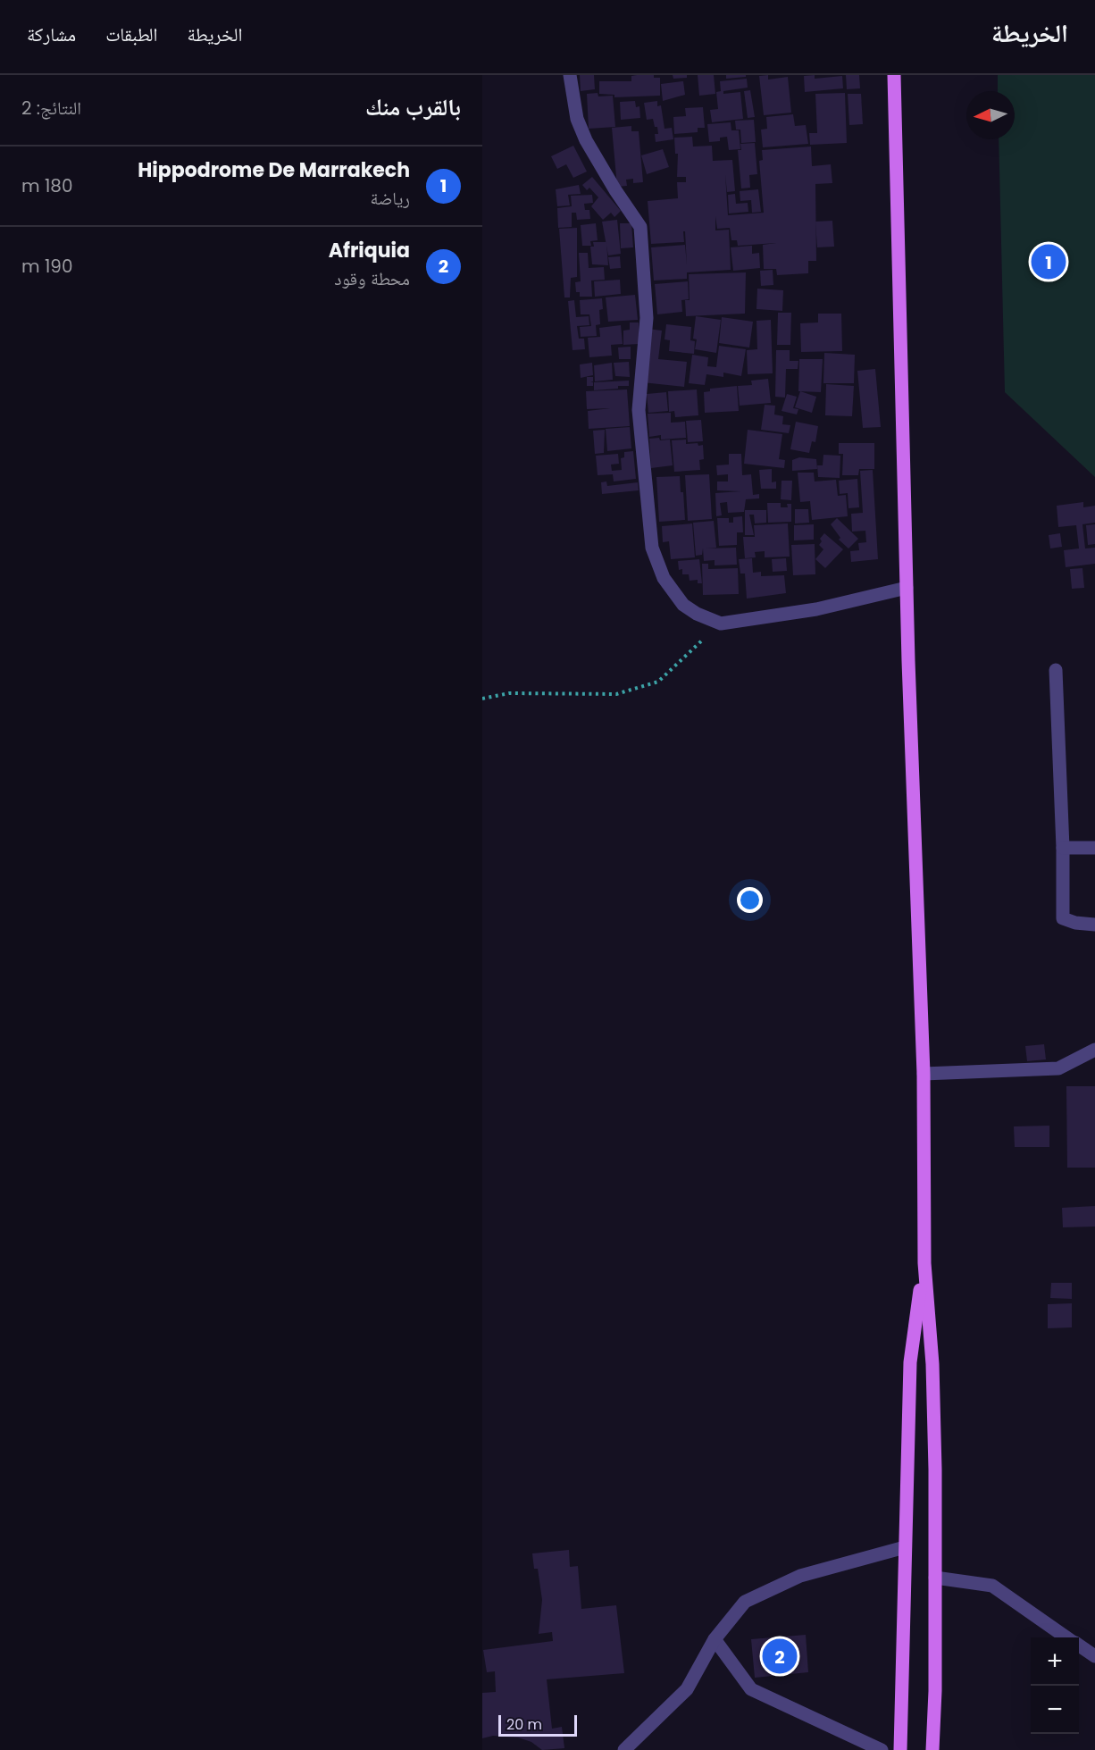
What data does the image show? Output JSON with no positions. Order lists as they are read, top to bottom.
{
  "scale_bar": "20 m",
  "north": "left",
  "page": {
    "header": "الخريطة",
    "nav": ["الخريطة", "الطبقات", "مشاركة"],
    "heading": ["بالقرب منك", "النتائج: 2"],
    "list": [
      {
        "mark": "1",
        "name": "Hippodrome De Marrakech",
        "note": "رياضة",
        "value": "180 m"
      },
      {
        "mark": "2",
        "name": "Afriquia",
        "note": "محطة وقود",
        "value": "190 m"
      }
    ],
    "pins": ["1", "2"],
    "map_buttons": ["+", "−"],
    "scale": "20 m"
  }
}
